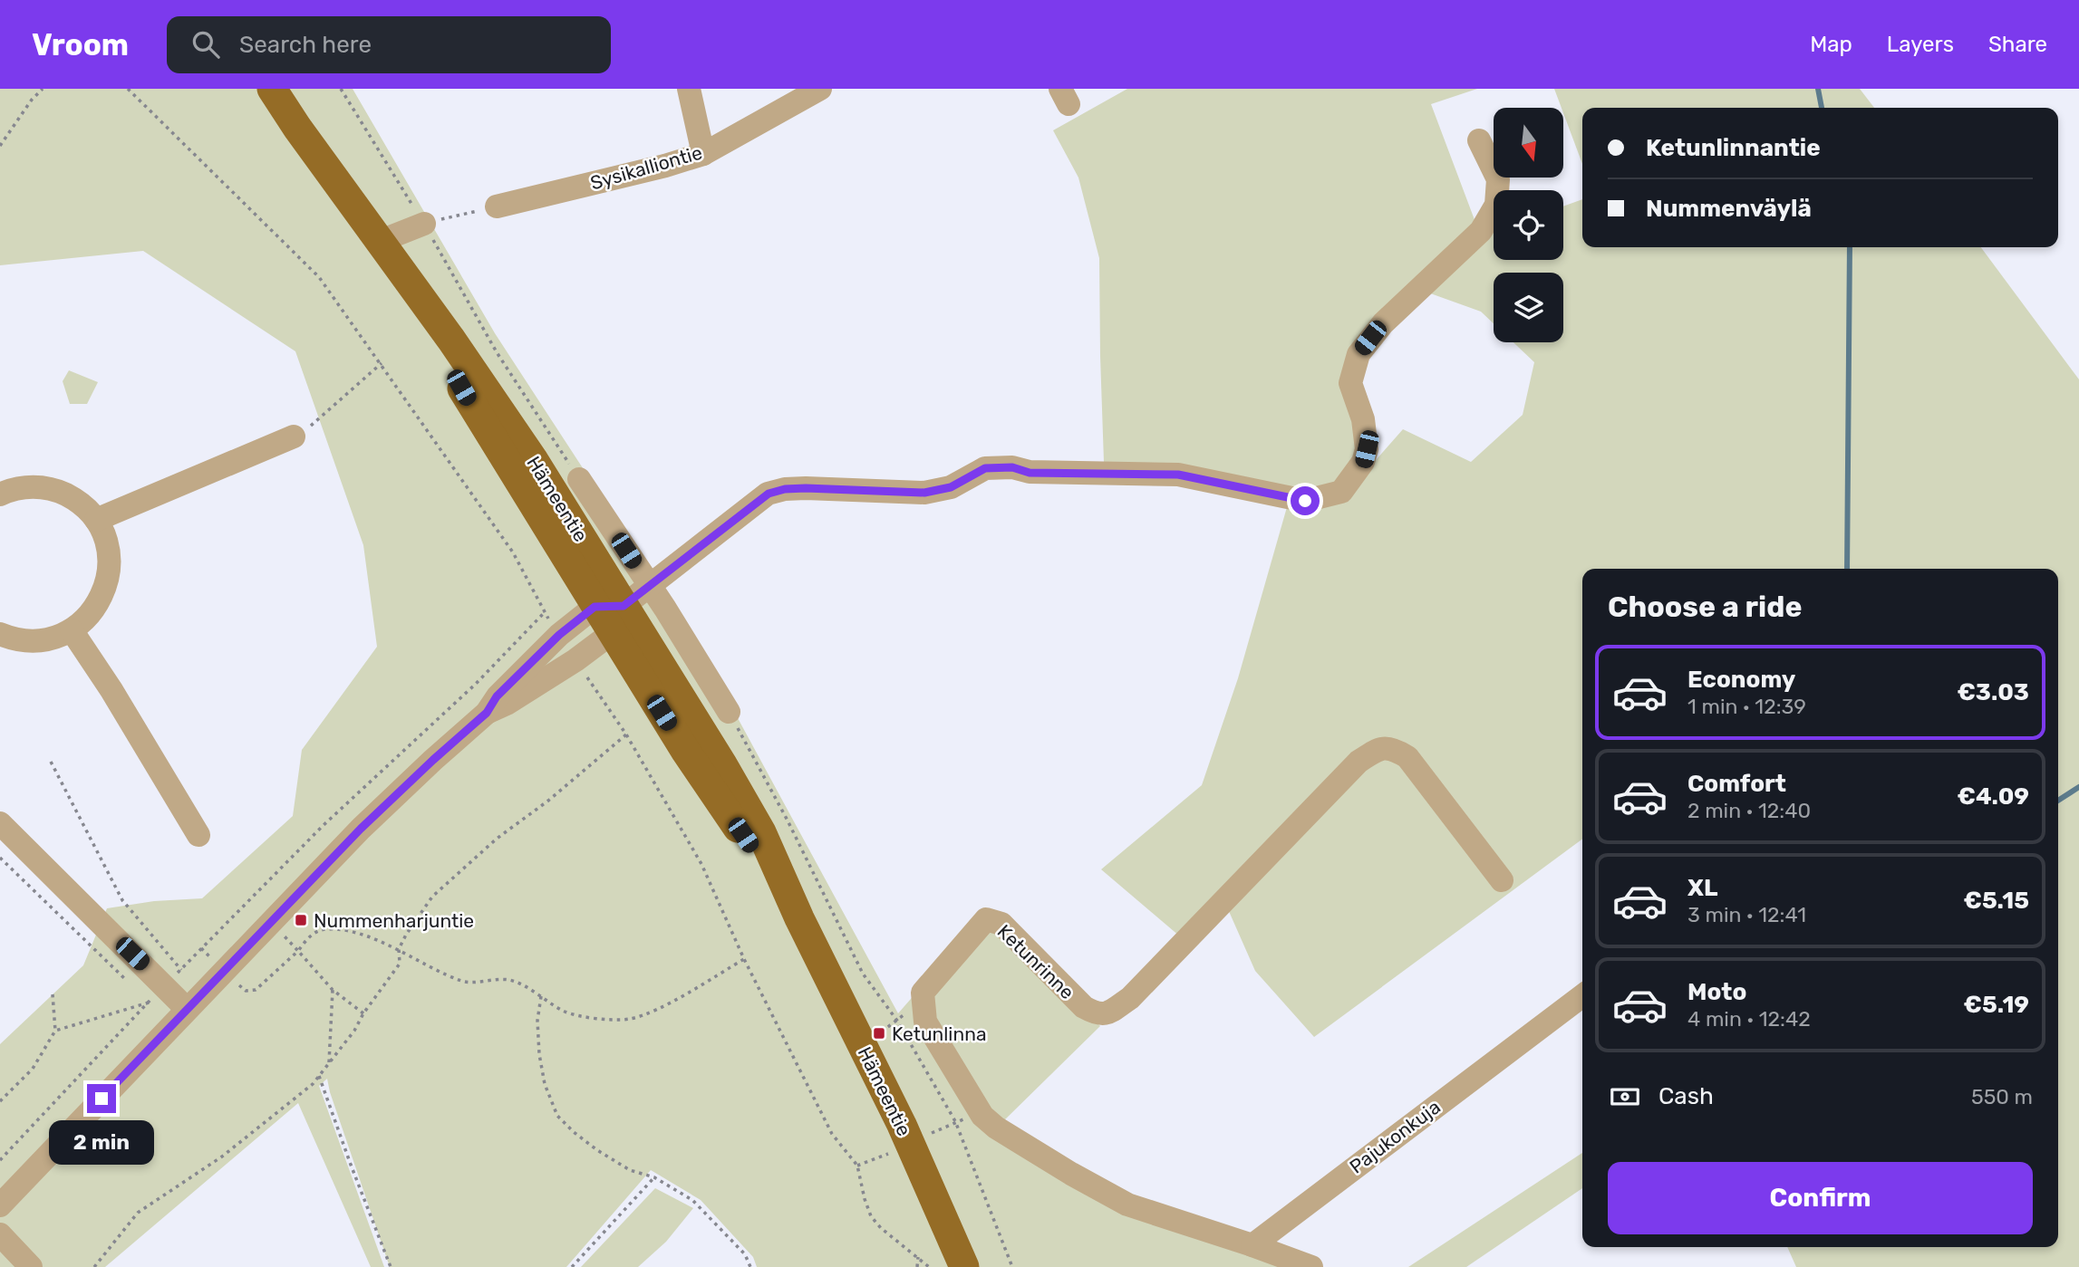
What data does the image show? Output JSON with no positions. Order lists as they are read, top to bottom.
{
  "streets": {
    "main road": ["Hämeentie"],
    "street": ["Sysikalliontie", "Ketunrinne", "Pajukonkuja"]
  },
  "places": {
    "transit": ["Nummenharjuntie", "Ketunlinna"]
  },
  "north": "bottom",
  "page": {
    "header": "Vroom",
    "search": "Search here",
    "nav": ["Map", "Layers", "Share"],
    "banner": ["Ketunlinnantie", "Nummenväylä"],
    "heading": "Choose a ride",
    "list": [
      {
        "name": "Economy",
        "note": "1 min · 12:39",
        "value": "€3.03"
      },
      {
        "name": "Comfort",
        "note": "2 min · 12:40",
        "value": "€4.09"
      },
      {
        "name": "XL",
        "note": "3 min · 12:41",
        "value": "€5.15"
      },
      {
        "name": "Moto",
        "note": "4 min · 12:42",
        "value": "€5.19"
      }
    ],
    "pay": ["Cash", "550 m"],
    "bubble": "2 min",
    "buttons": "Confirm"
  }
}
